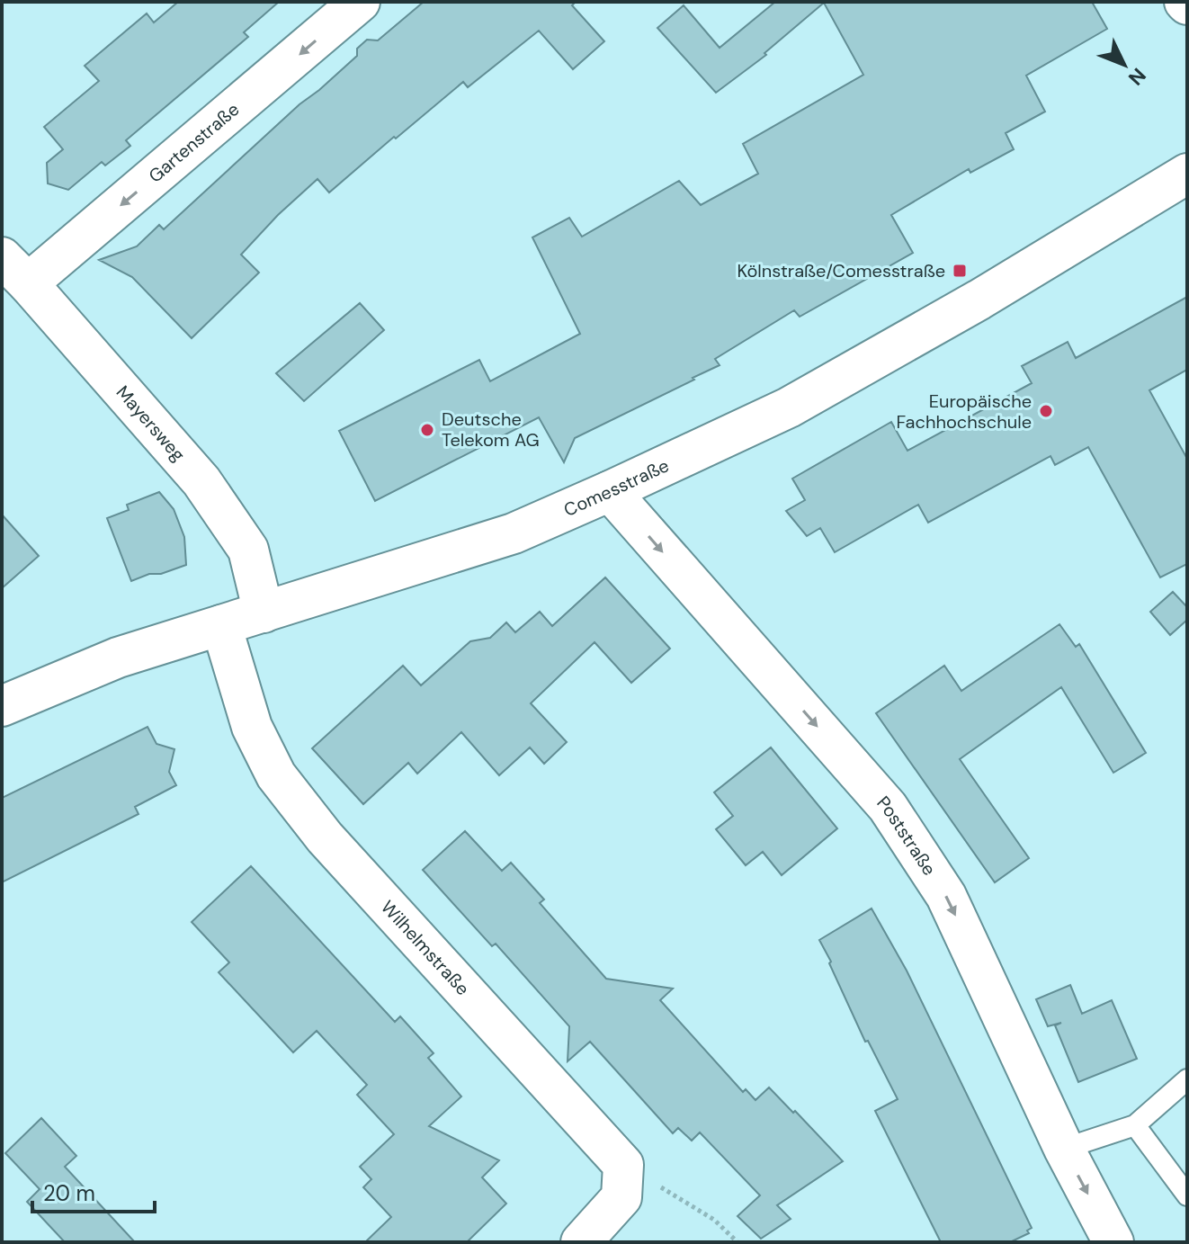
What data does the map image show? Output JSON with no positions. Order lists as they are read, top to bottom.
{
  "streets": {
    "street": [
      "Gartenstraße",
      "Mayersweg",
      "Comesstraße",
      "Poststraße",
      "Wilhelmstraße"
    ]
  },
  "crossings": [
    ["Gartenstraße", "Mayersweg"],
    ["Mayersweg", "Comesstraße"],
    ["Comesstraße", "Poststraße"],
    ["Comesstraße", "Wilhelmstraße"]
  ],
  "one_way": ["Gartenstraße", "Poststraße"],
  "places": {
    "transit": ["Kölnstraße/Comesstraße"],
    "other": ["Europäische Fachhochschule", "Deutsche Telekom AG"]
  },
  "scale_bar": "20 m",
  "north": "bottom right"
}
